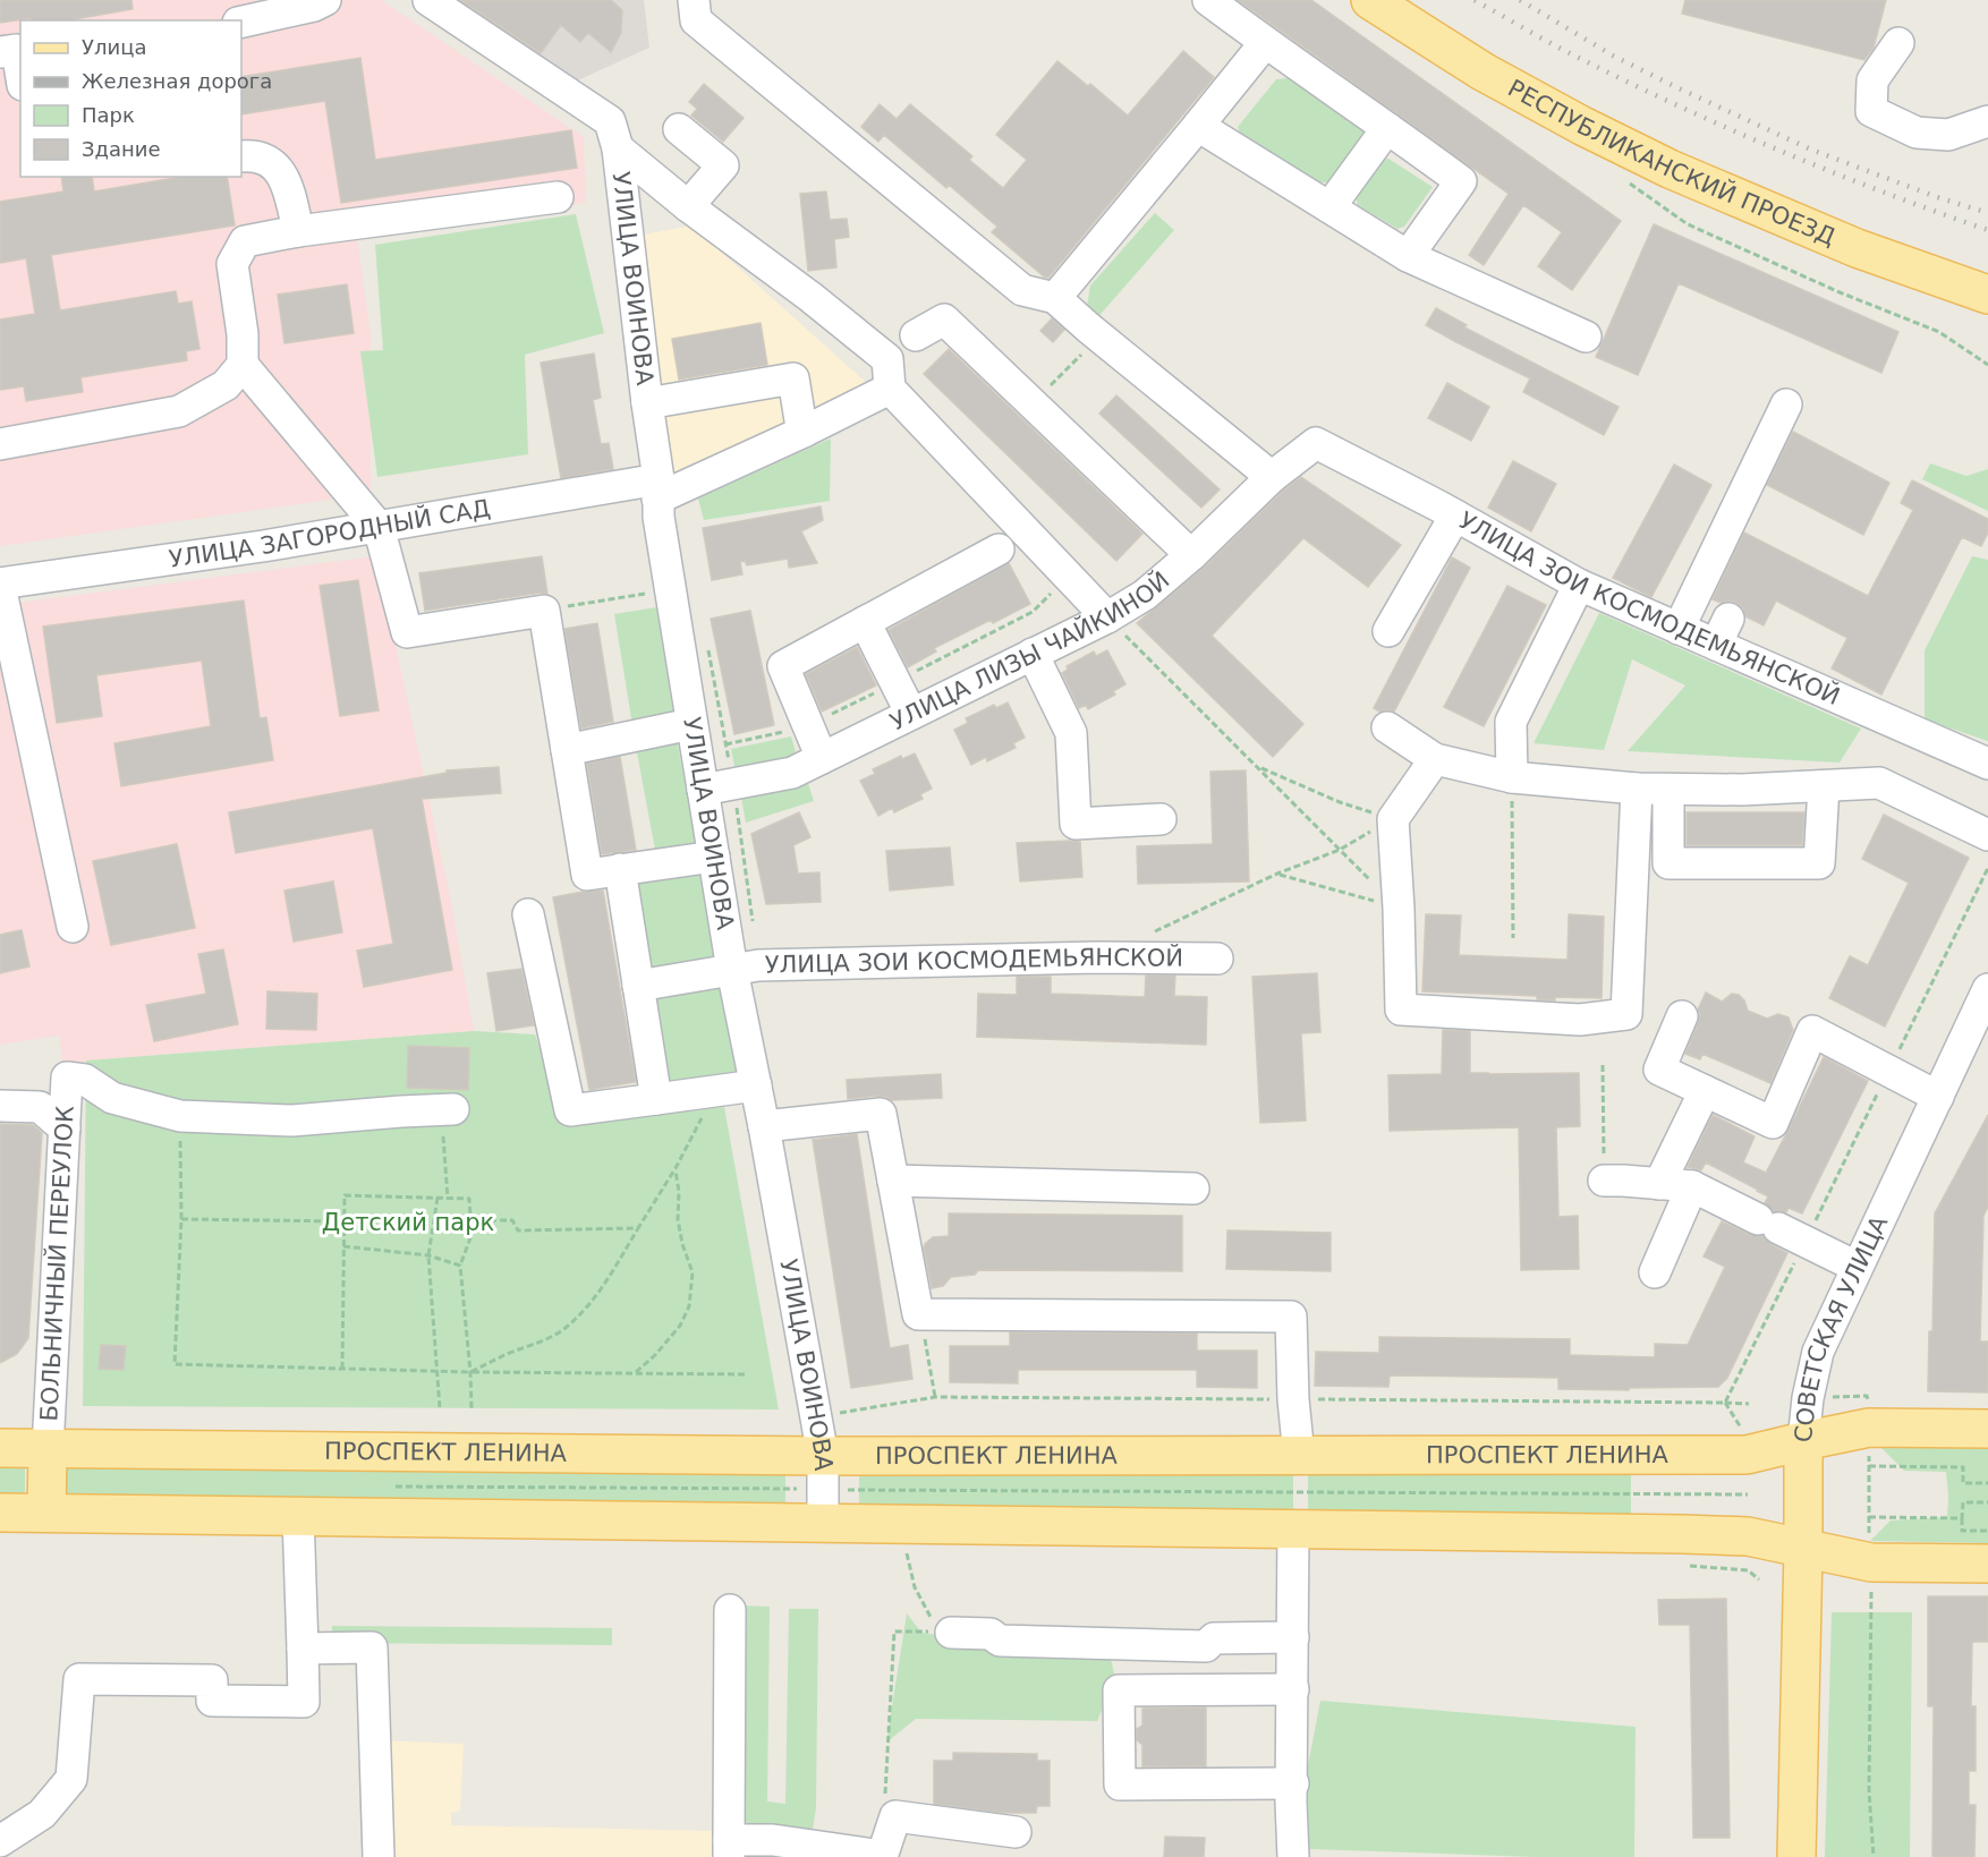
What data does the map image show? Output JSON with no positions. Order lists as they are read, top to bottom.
{
  "streets": {
    "main road": ["РЕСПУБЛИКАНСКИЙ ПРОЕЗД", "СОВЕТСКАЯ УЛИЦА", "ПРОСПЕКТ ЛЕНИНА"],
    "street": [
      "УЛИЦА ВОИНОВА",
      "УЛИЦА ЗАГОРОДНЫЙ САД",
      "УЛИЦА ЗОИ КОСМОДЕМЬЯНСКОЙ",
      "УЛИЦА ЛИЗЫ ЧАЙКИНОЙ",
      "БОЛЬНИЧНЫЙ ПЕРЕУЛОК"
    ]
  },
  "crossings": [
    ["УЛИЦА ВОИНОВА", "УЛИЦА ЗАГОРОДНЫЙ САД"],
    ["УЛИЦА ВОИНОВА", "УЛИЦА ЗОИ КОСМОДЕМЬЯНСКОЙ"],
    ["УЛИЦА ВОИНОВА", "УЛИЦА ЛИЗЫ ЧАЙКИНОЙ"],
    ["УЛИЦА ВОИНОВА", "ПРОСПЕКТ ЛЕНИНА"],
    ["УЛИЦА ЗОИ КОСМОДЕМЬЯНСКОЙ", "УЛИЦА ЛИЗЫ ЧАЙКИНОЙ"],
    ["БОЛЬНИЧНЫЙ ПЕРЕУЛОК", "ПРОСПЕКТ ЛЕНИНА"],
    ["СОВЕТСКАЯ УЛИЦА", "ПРОСПЕКТ ЛЕНИНА"]
  ],
  "parks": ["Детский парк"],
  "legend": [
    "Улица",
    "Железная дорога",
    "Парк",
    "Здание"
  ]
}
